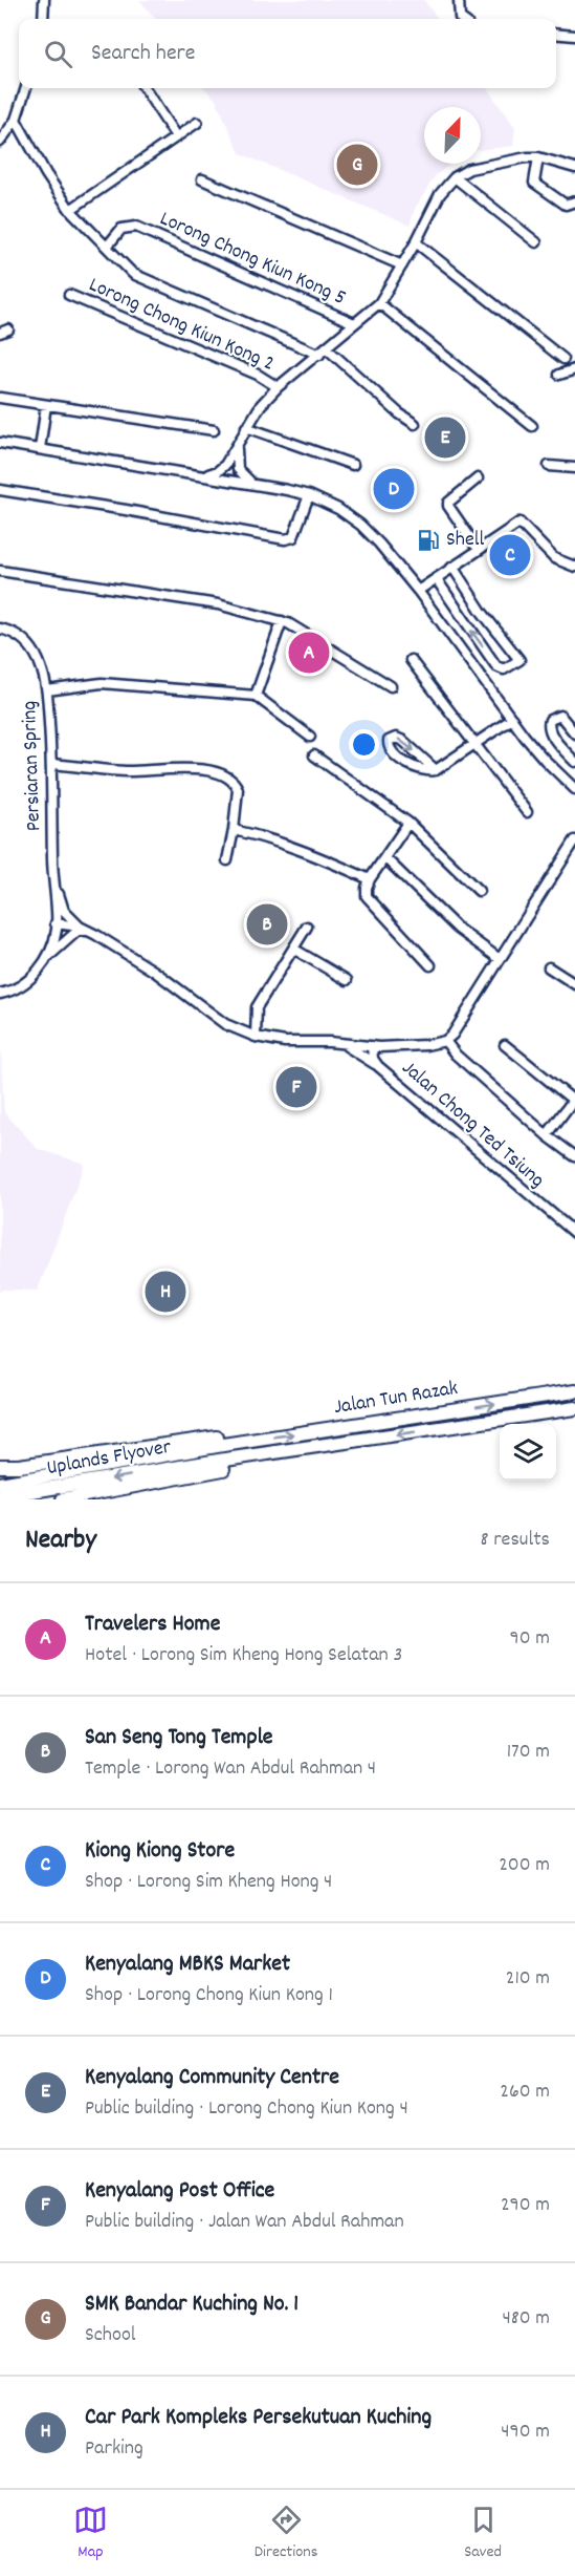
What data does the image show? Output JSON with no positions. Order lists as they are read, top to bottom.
{
  "streets": {
    "highway": ["Jalan Tun Razak", "Uplands Flyover"],
    "street": [
      "Lorong Chong Kiun Kong 5",
      "Lorong Chong Kiun Kong 2",
      "Persiaran Spring",
      "Jalan Chong Ted Tsiung"
    ]
  },
  "crossings": [
    ["Jalan Tun Razak", "Uplands Flyover"]
  ],
  "places": {
    "fuel station": ["Shell"]
  },
  "north": "top right",
  "page": {
    "search": "Search here",
    "pins": [
      "G",
      "E",
      "D",
      "C",
      "A",
      "B",
      "F",
      "H"
    ],
    "heading": ["Nearby", "8 results"],
    "list": [
      {
        "mark": "A",
        "name": "Travelers Home",
        "note": "Hotel · Lorong Sim Kheng Hong Selatan 3",
        "value": "90 m"
      },
      {
        "mark": "B",
        "name": "San Seng Tong Temple",
        "note": "Temple · Lorong Wan Abdul Rahman 4",
        "value": "170 m"
      },
      {
        "mark": "C",
        "name": "Kiong Kiong Store",
        "note": "Shop · Lorong Sim Kheng Hong 4",
        "value": "200 m"
      },
      {
        "mark": "D",
        "name": "Kenyalang MBKS Market",
        "note": "Shop · Lorong Chong Kiun Kong 1",
        "value": "210 m"
      },
      {
        "mark": "E",
        "name": "Kenyalang Community Centre",
        "note": "Public building · Lorong Chong Kiun Kong 4",
        "value": "260 m"
      },
      {
        "mark": "F",
        "name": "Kenyalang Post Office",
        "note": "Public building · Jalan Wan Abdul Rahman",
        "value": "290 m"
      },
      {
        "mark": "G",
        "name": "SMK Bandar Kuching No. 1",
        "note": "School",
        "value": "480 m"
      },
      {
        "mark": "H",
        "name": "Car Park Kompleks Persekutuan Kuching",
        "note": "Parking",
        "value": "490 m"
      }
    ],
    "nav": ["Map", "Directions", "Saved"]
  }
}
